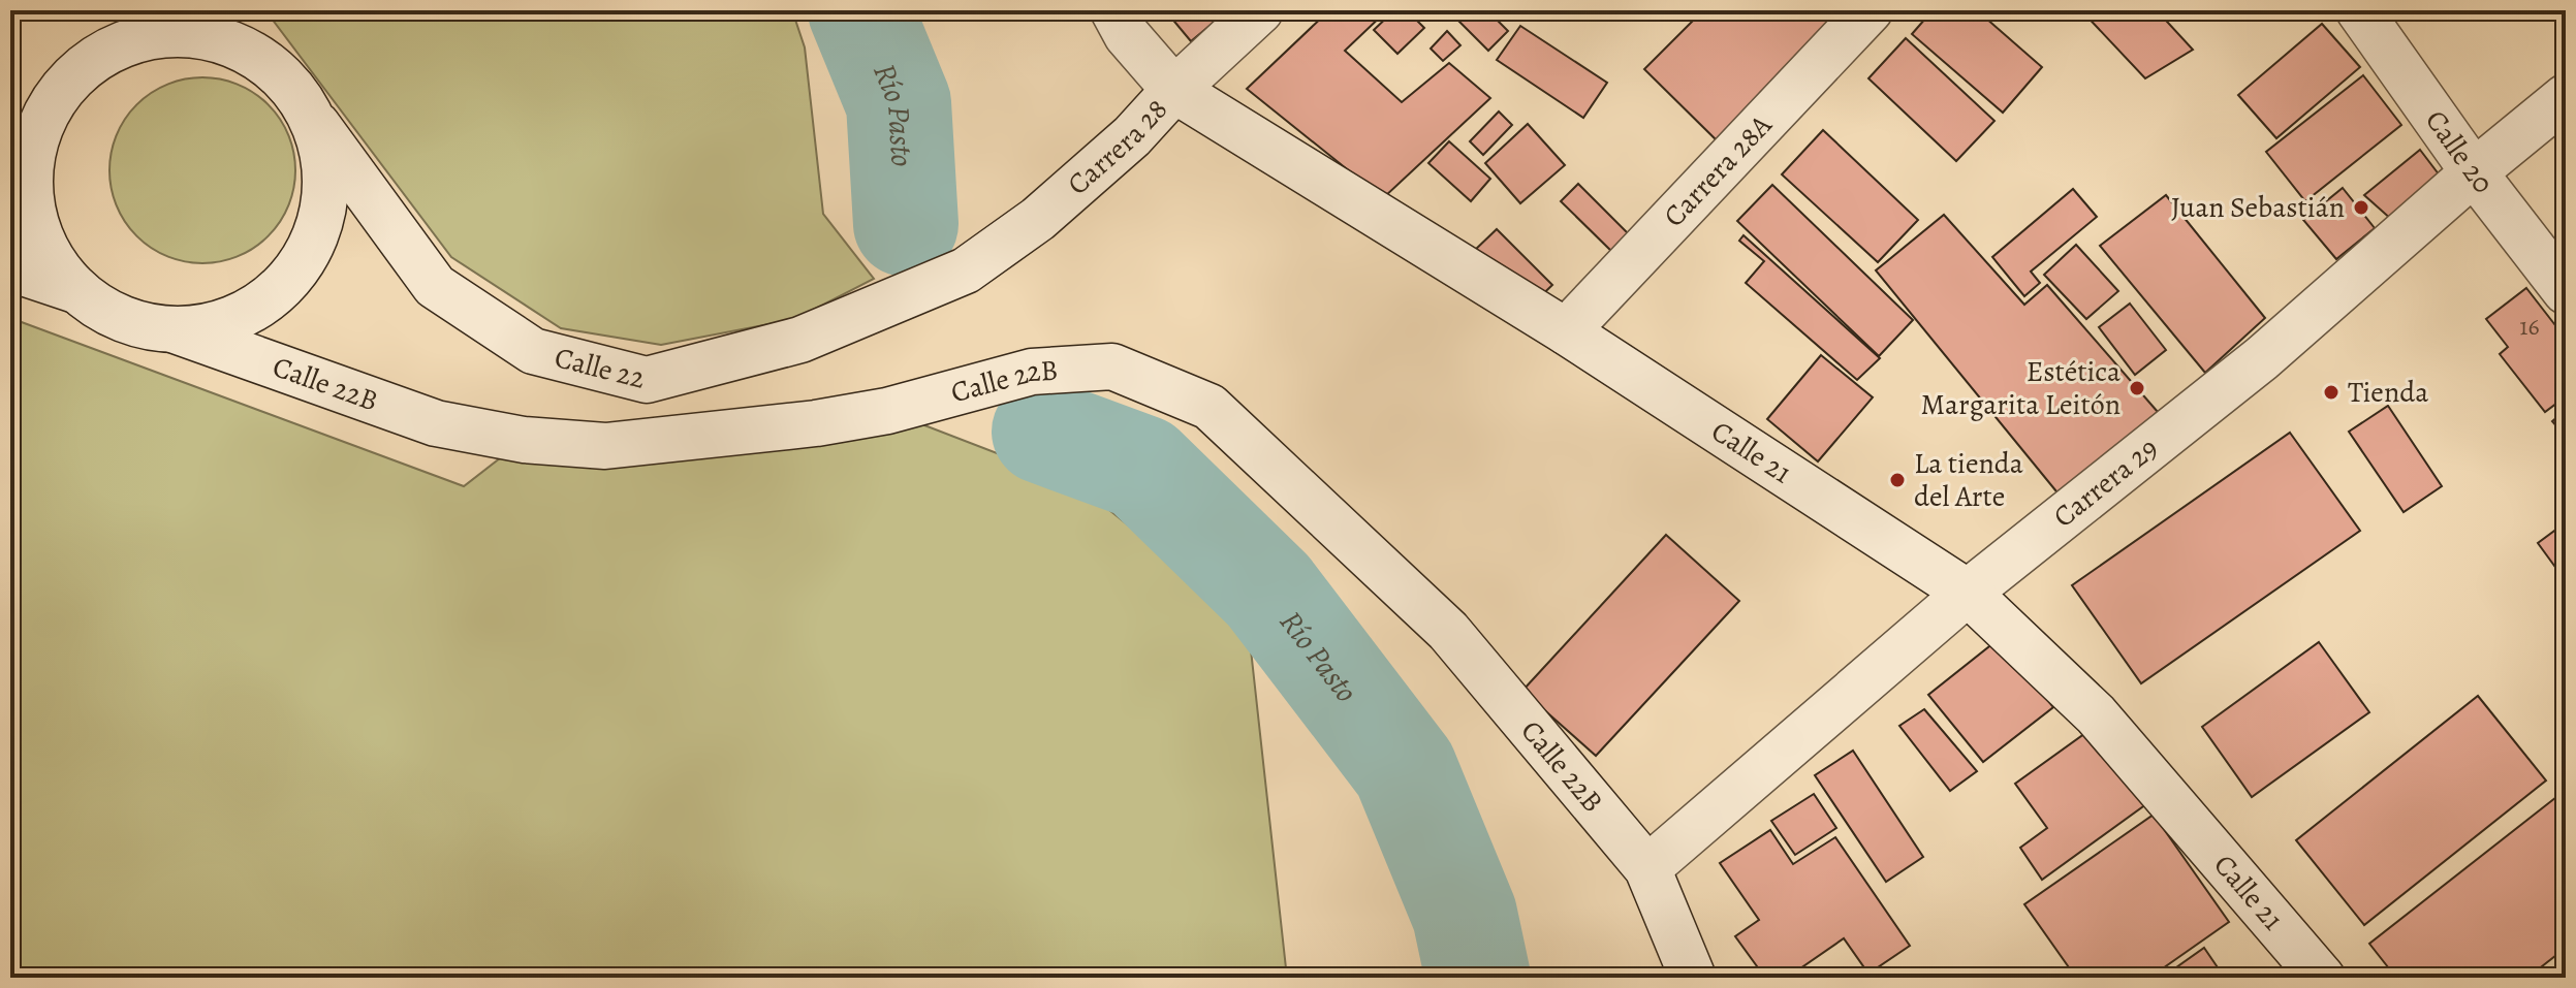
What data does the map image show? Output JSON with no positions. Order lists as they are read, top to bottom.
{
  "streets": {
    "main road": [
      "Carrera 28",
      "Calle 20",
      "Carrera 28A",
      "Calle 22",
      "Calle 22B",
      "Calle 21",
      "Carrera 29"
    ]
  },
  "crossings": [
    ["Carrera 28", "Calle 22"],
    ["Carrera 28", "Calle 21"],
    ["Calle 20", "Carrera 29"],
    ["Carrera 28A", "Calle 21"],
    ["Calle 22B", "Carrera 29"],
    ["Calle 21", "Carrera 29"]
  ],
  "water": ["Río Pasto"],
  "places": [
    "Juan Sebastián",
    "Estética Margarita Leitón",
    "Tienda",
    "La tienda del Arte"
  ],
  "house_numbers": ["16"]
}
